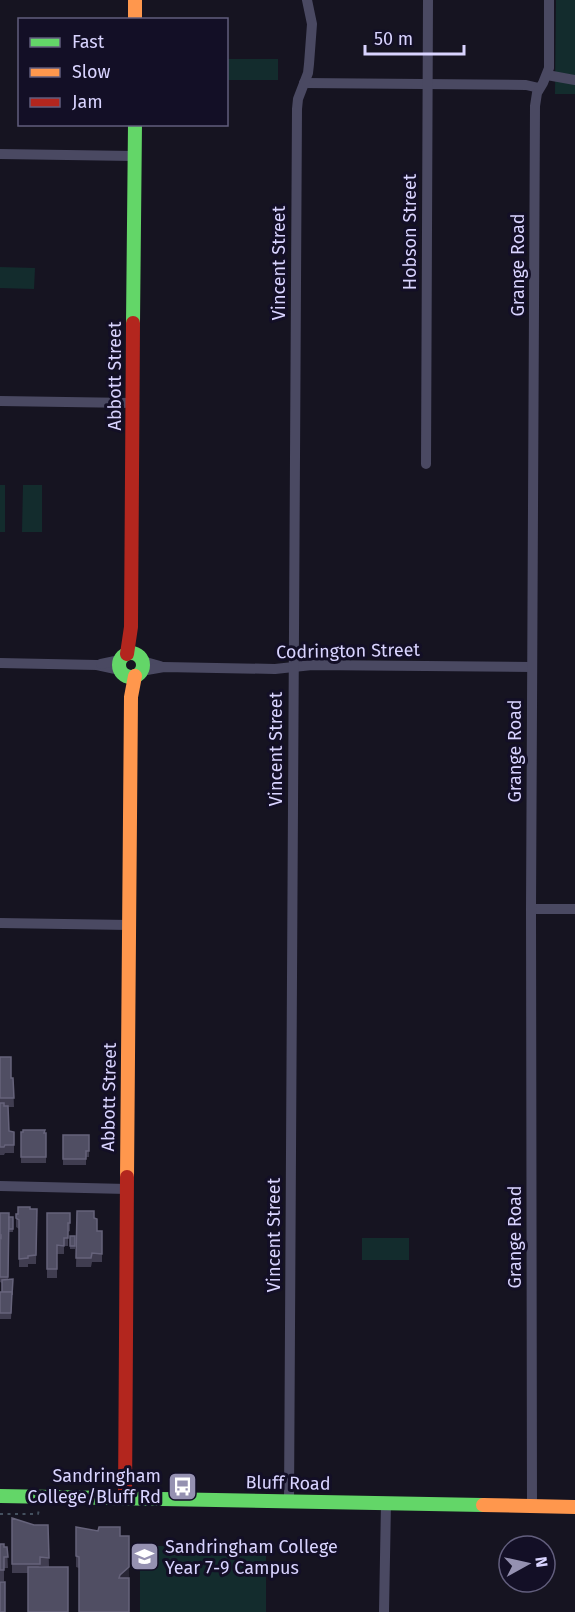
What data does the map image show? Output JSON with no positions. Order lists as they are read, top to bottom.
{
  "streets": {
    "street": [
      "Hobson Street",
      "Vincent Street",
      "Grange Road",
      "Abbott Street",
      "Codrington Street",
      "Bluff Road"
    ]
  },
  "crossings": [
    ["Vincent Street", "Codrington Street"],
    ["Vincent Street", "Bluff Road"],
    ["Grange Road", "Codrington Street"],
    ["Grange Road", "Bluff Road"],
    ["Abbott Street", "Codrington Street"],
    ["Abbott Street", "Bluff Road"]
  ],
  "places": {
    "bus stop": ["Sandringham College/Bluff Rd"],
    "school or university": ["Sandringham College Year 7-9 Campus"]
  },
  "legend": ["Fast", "Slow", "Jam"],
  "scale_bar": "50 m",
  "north": "right"
}
